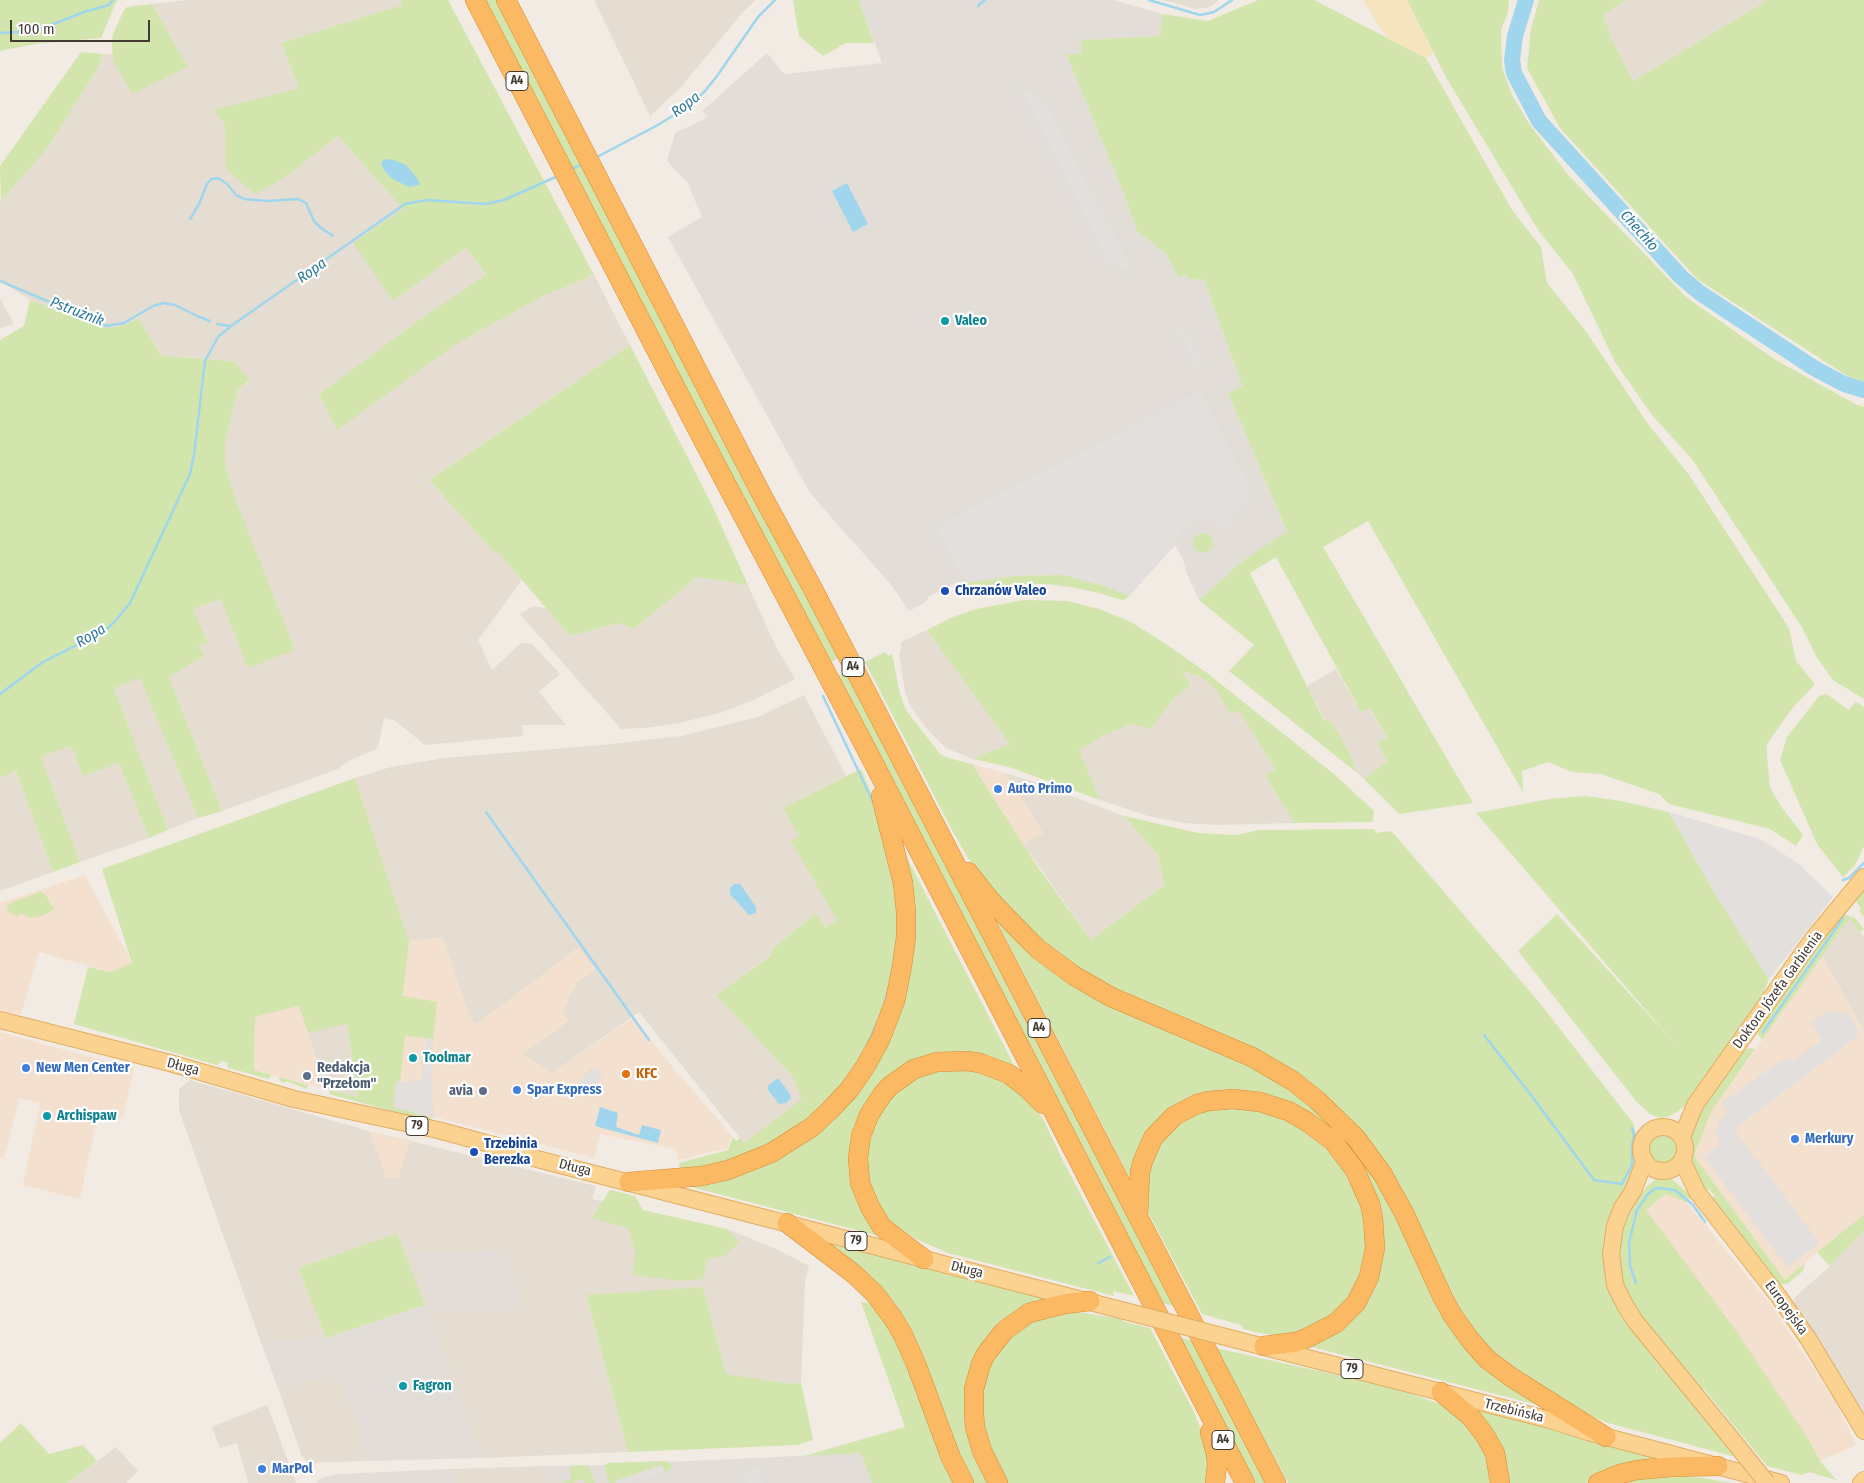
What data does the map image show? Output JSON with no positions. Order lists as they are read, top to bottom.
{
  "streets": {
    "highway": ["A4"],
    "main road": [
      "Doktora Józefa Garbienia",
      "Długa",
      "79",
      "Europejska",
      "Trzebińska"
    ]
  },
  "crossings": [
    ["Doktora Józefa Garbienia", "Europejska"],
    ["Długa", "Trzebińska"]
  ],
  "water": ["Ropa", "Chechło", "Pstrużnik"],
  "places": [
    "Valeo",
    "Chrzanów Valeo",
    "Auto Primo",
    "Toolmar",
    "New Men Center",
    "KFC",
    "Redakcja \"Przełom\"",
    "Spar Express",
    "avia",
    "Archispaw",
    "Merkury",
    "Trzebinia Berezka",
    "Fagron",
    "MarPol"
  ],
  "scale_bar": "100 m"
}
